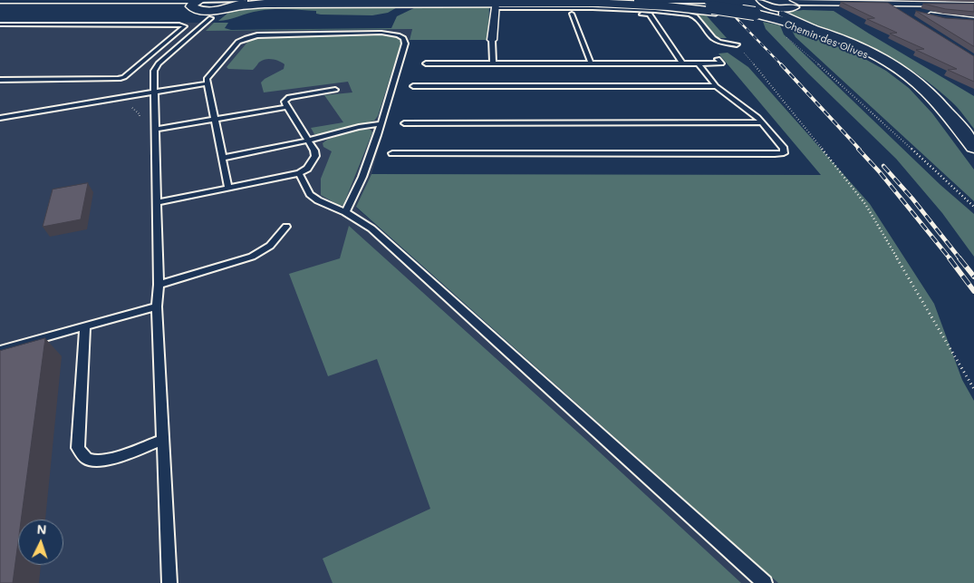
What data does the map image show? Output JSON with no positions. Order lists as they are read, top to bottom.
{
  "streets": {
    "main road": ["Chemin des Olives"]
  },
  "north": "top"
}
